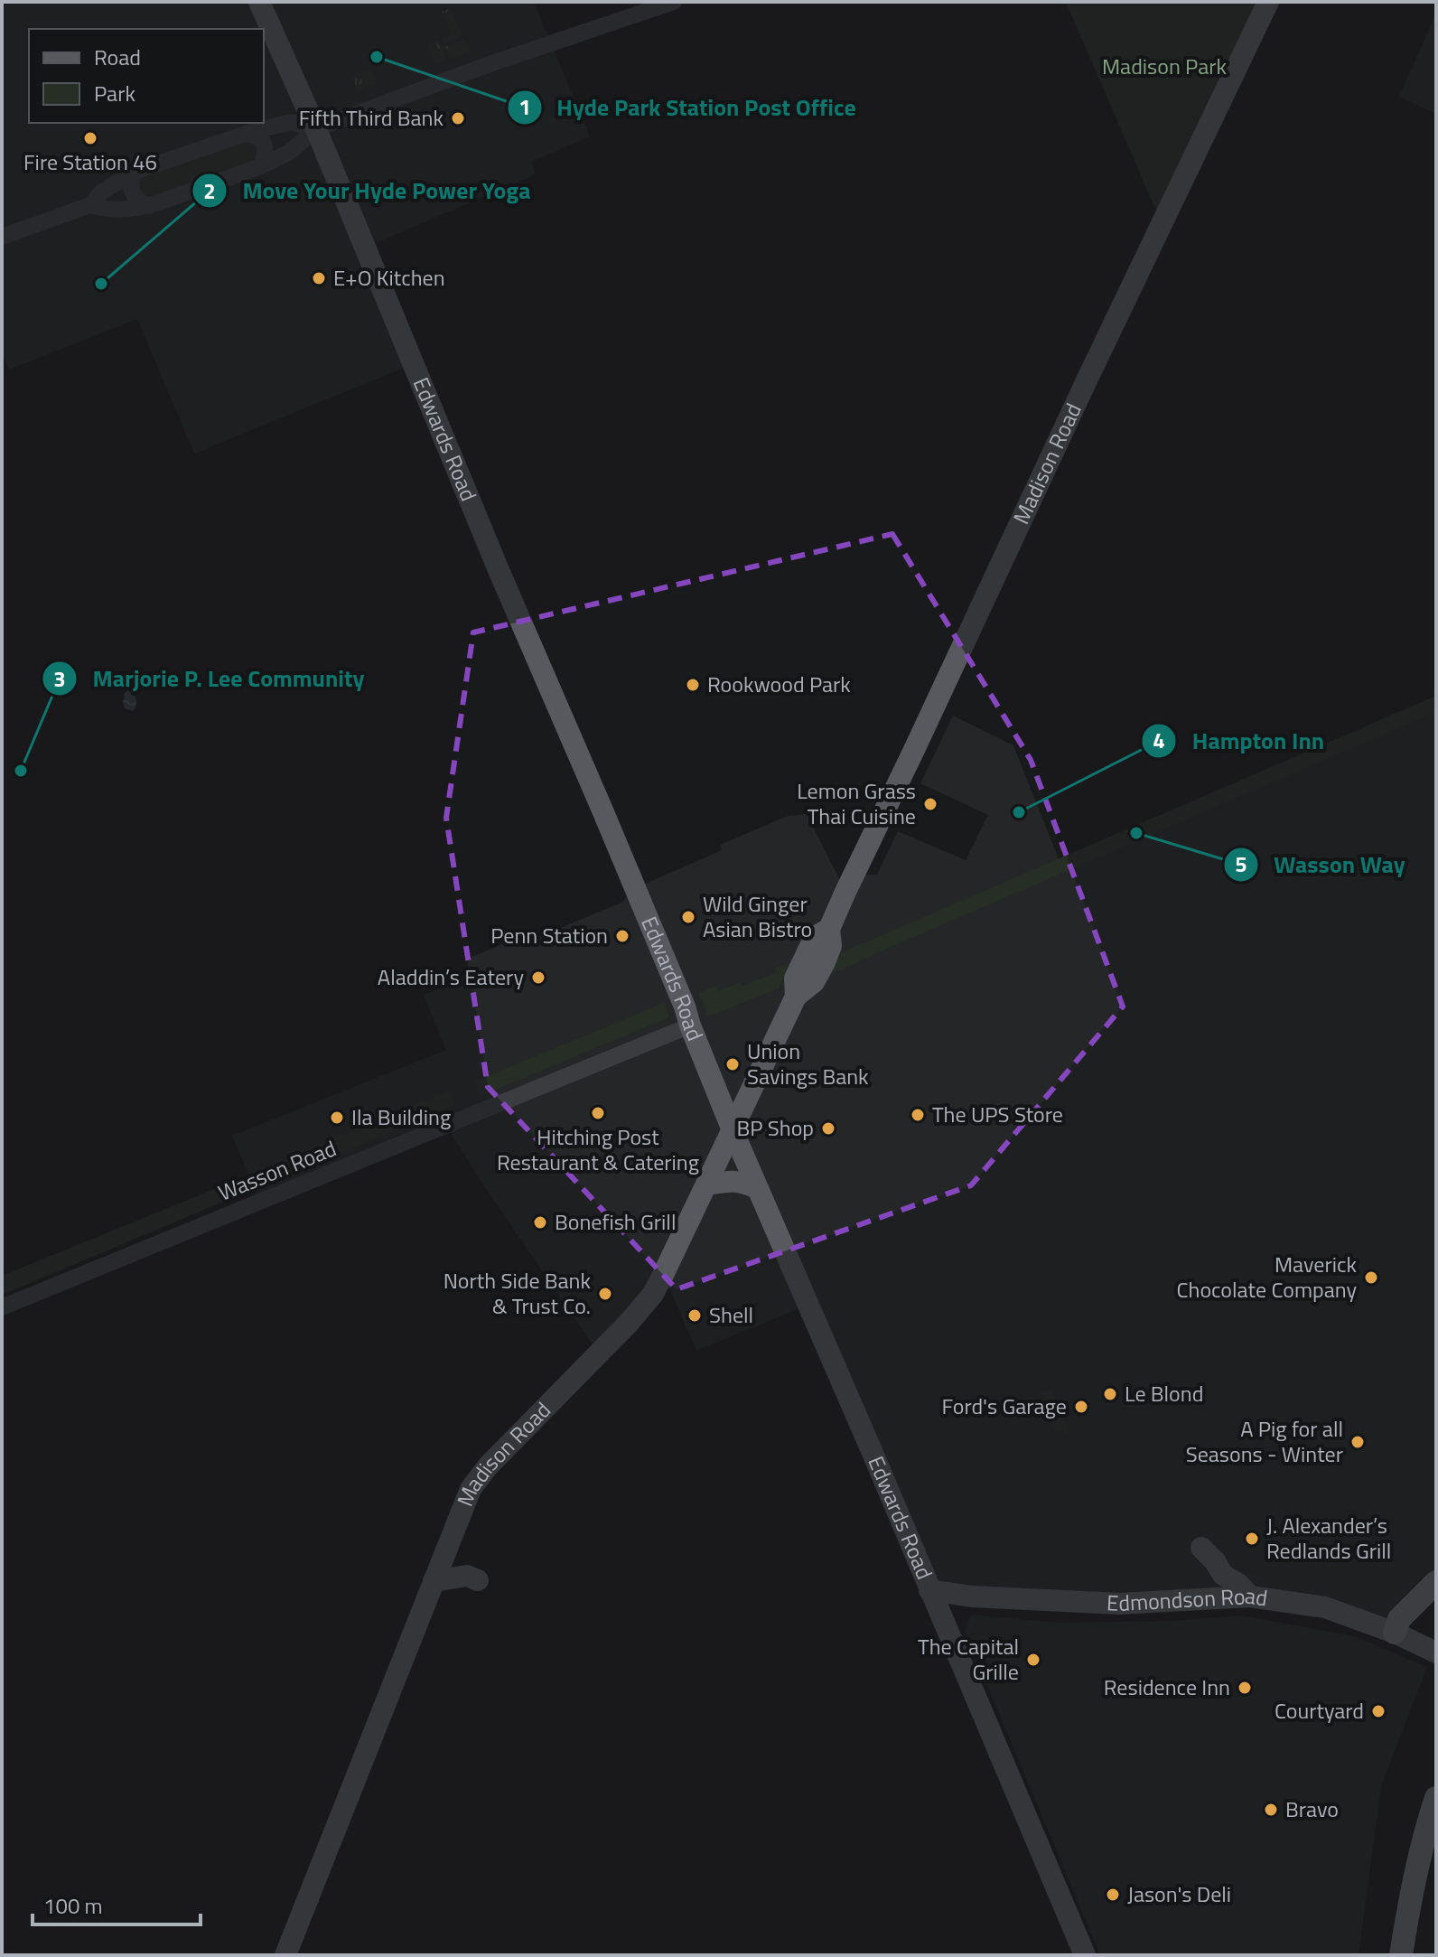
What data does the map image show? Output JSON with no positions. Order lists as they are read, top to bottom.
{
  "streets": {
    "main road": ["Edwards Road", "Madison Road", "Edmondson Road"],
    "street": ["Wasson Road"]
  },
  "crossings": [
    ["Edwards Road", "Madison Road"],
    ["Edwards Road", "Wasson Road"],
    ["Edwards Road", "Edmondson Road"]
  ],
  "parks": ["Madison Park"],
  "places": [
    "Hyde Park Station Post Office",
    "Fifth Third Bank",
    "Fire Station 46",
    "E+O Kitchen",
    "Move Your Hyde Power Yoga",
    "Rookwood Park",
    "Marjorie P. Lee Community",
    "Lemon Grass Thai Cuisine",
    "Hampton Inn",
    "Wasson Way",
    "Wild Ginger Asian Bistro",
    "Penn Station",
    "Aladdin’s Eatery",
    "Union Savings Bank",
    "Hitching Post Restaurant & Catering",
    "The UPS Store",
    "Ila Building",
    "BP Shop",
    "Bonefish Grill",
    "Maverick Chocolate Company",
    "North Side Bank & Trust Co.",
    "Shell",
    "Le Blond",
    "Ford's Garage",
    "A Pig for all Seasons - Winter",
    "J. Alexander’s Redlands Grill",
    "The Capital Grille",
    "Residence Inn",
    "Courtyard",
    "Bravo",
    "Jason's Deli"
  ],
  "legend": ["Road", "Park"],
  "scale_bar": "100 m"
}
